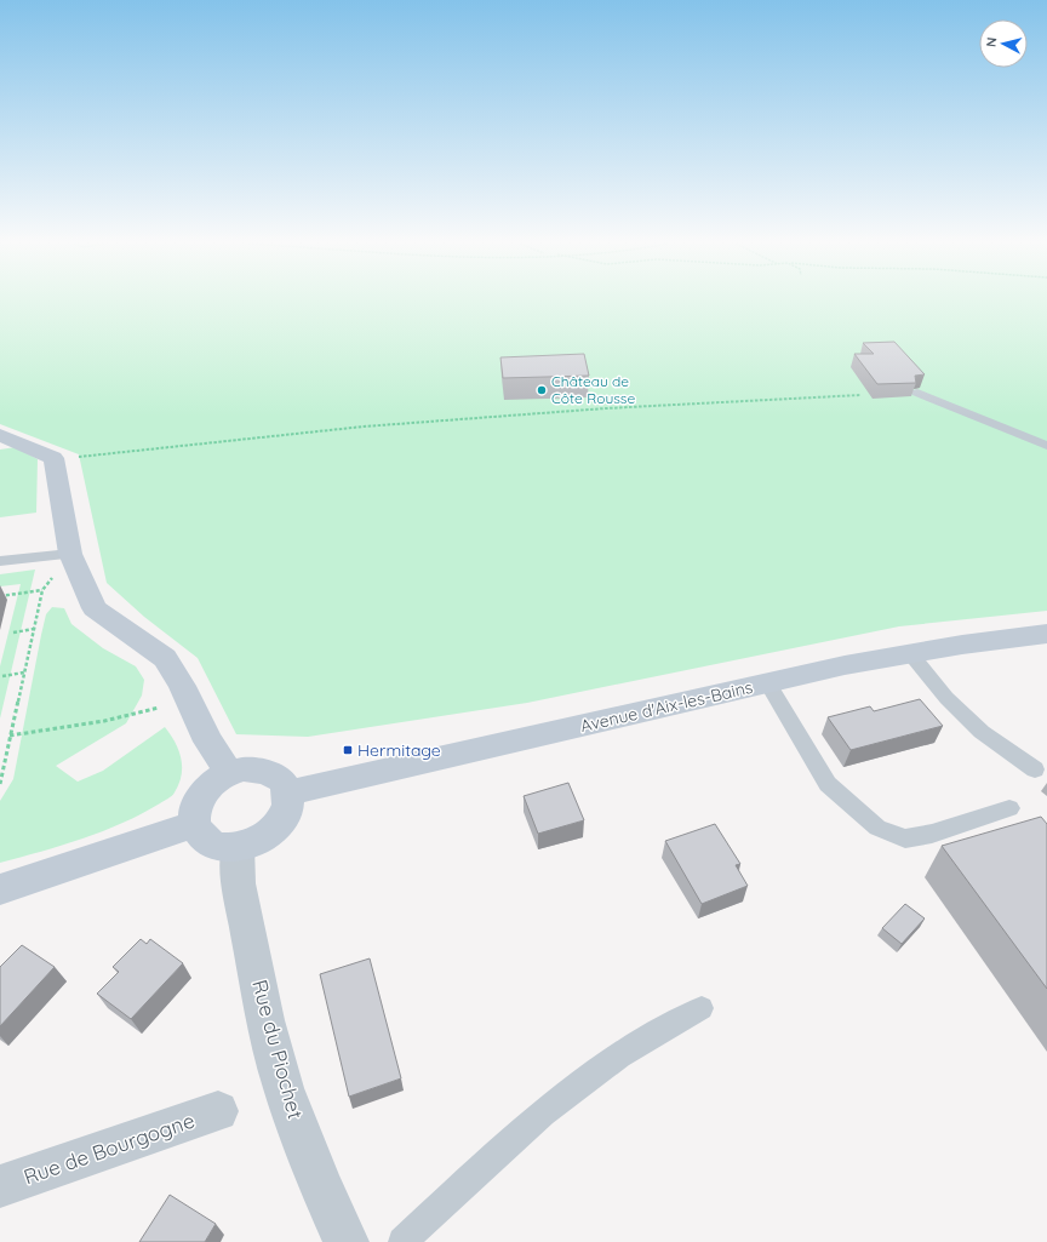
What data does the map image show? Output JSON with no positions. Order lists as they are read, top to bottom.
{
  "streets": {
    "main road": ["Avenue d'Aix-les-Bains"],
    "street": ["Rue du Piochet", "Rue de Bourgogne"]
  },
  "crossings": [
    ["Avenue d'Aix-les-Bains", "Rue du Piochet"]
  ],
  "places": {
    "other": ["Château de Côte Rousse"],
    "transit": ["Hermitage"]
  },
  "north": "left"
}
